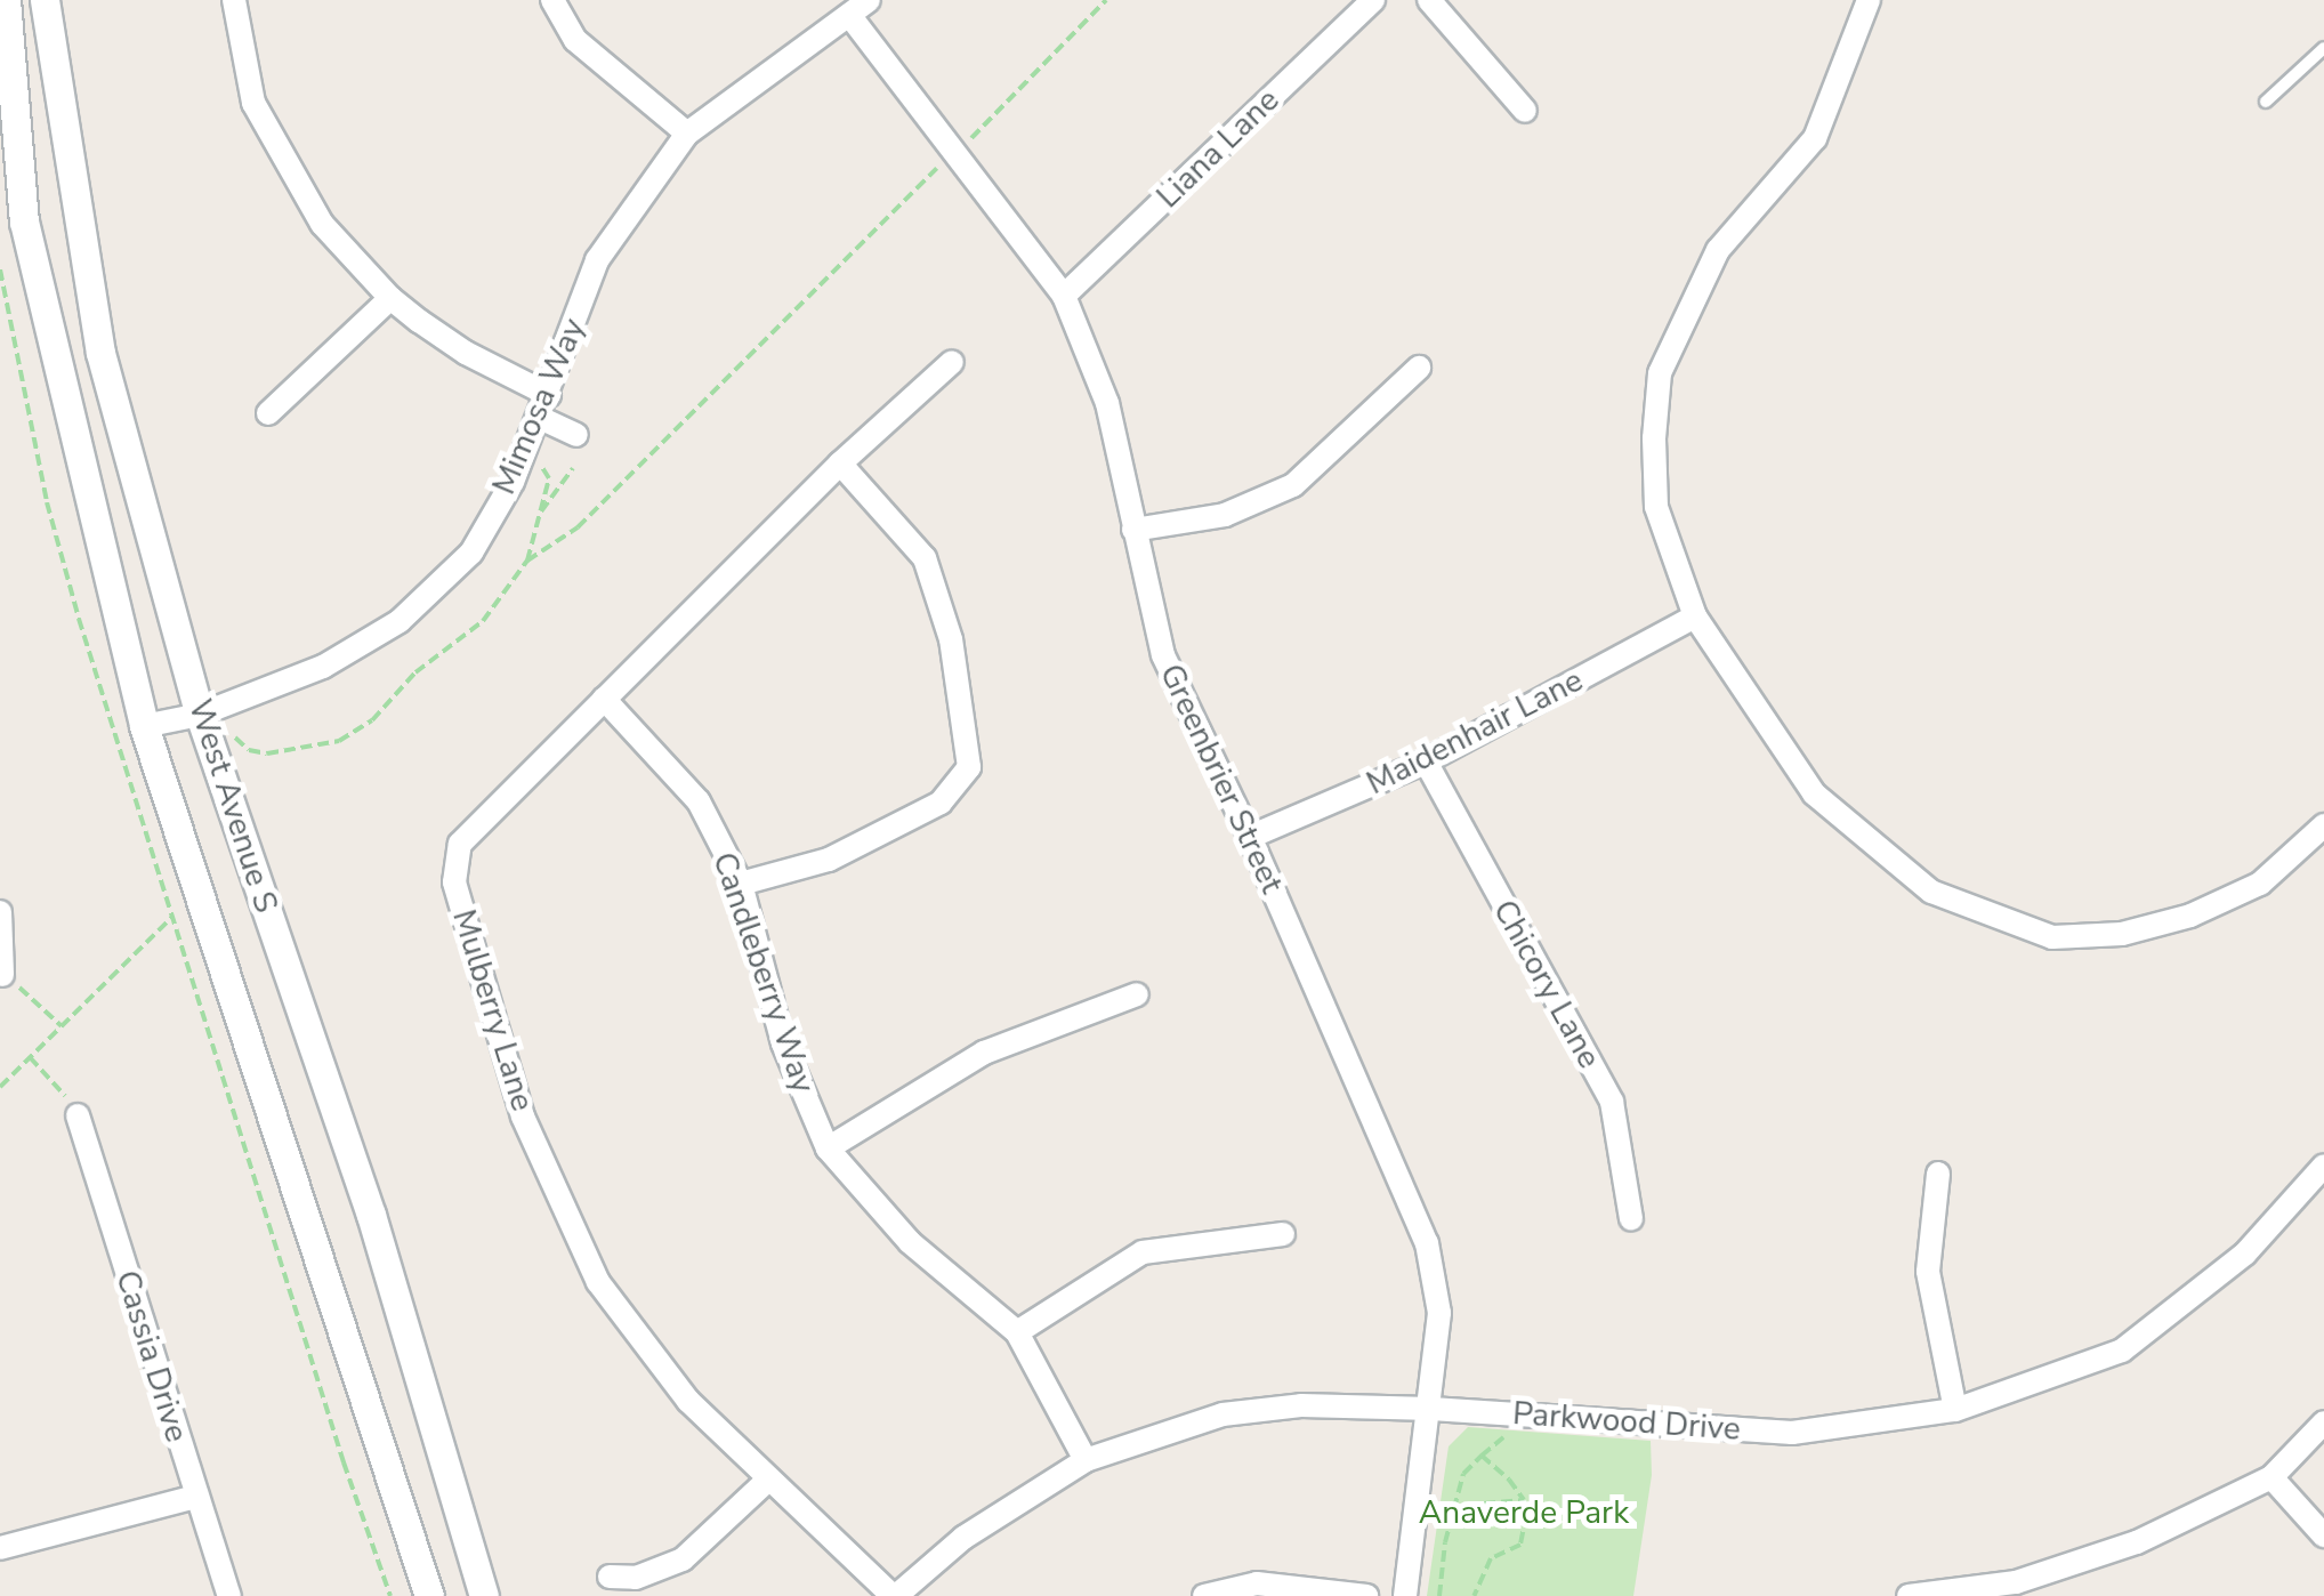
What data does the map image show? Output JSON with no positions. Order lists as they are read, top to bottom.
{
  "streets": {
    "street": [
      "Liana Lane",
      "Mimosa Way",
      "Maidenhair Lane",
      "Greenbrier Street",
      "West Avenue S",
      "Candleberry Way",
      "Chicory Lane",
      "Mulberry Lane",
      "Cassia Drive",
      "Parkwood Drive"
    ]
  },
  "crossings": [
    ["Liana Lane", "Greenbrier Street"],
    ["Mimosa Way", "Greenbrier Street"],
    ["Mimosa Way", "West Avenue S"],
    ["Maidenhair Lane", "Greenbrier Street"],
    ["Maidenhair Lane", "Chicory Lane"],
    ["Greenbrier Street", "Parkwood Drive"],
    ["Candleberry Way", "Mulberry Lane"],
    ["Candleberry Way", "Parkwood Drive"],
    ["Mulberry Lane", "Parkwood Drive"]
  ],
  "parks": ["Anaverde Park"]
}
